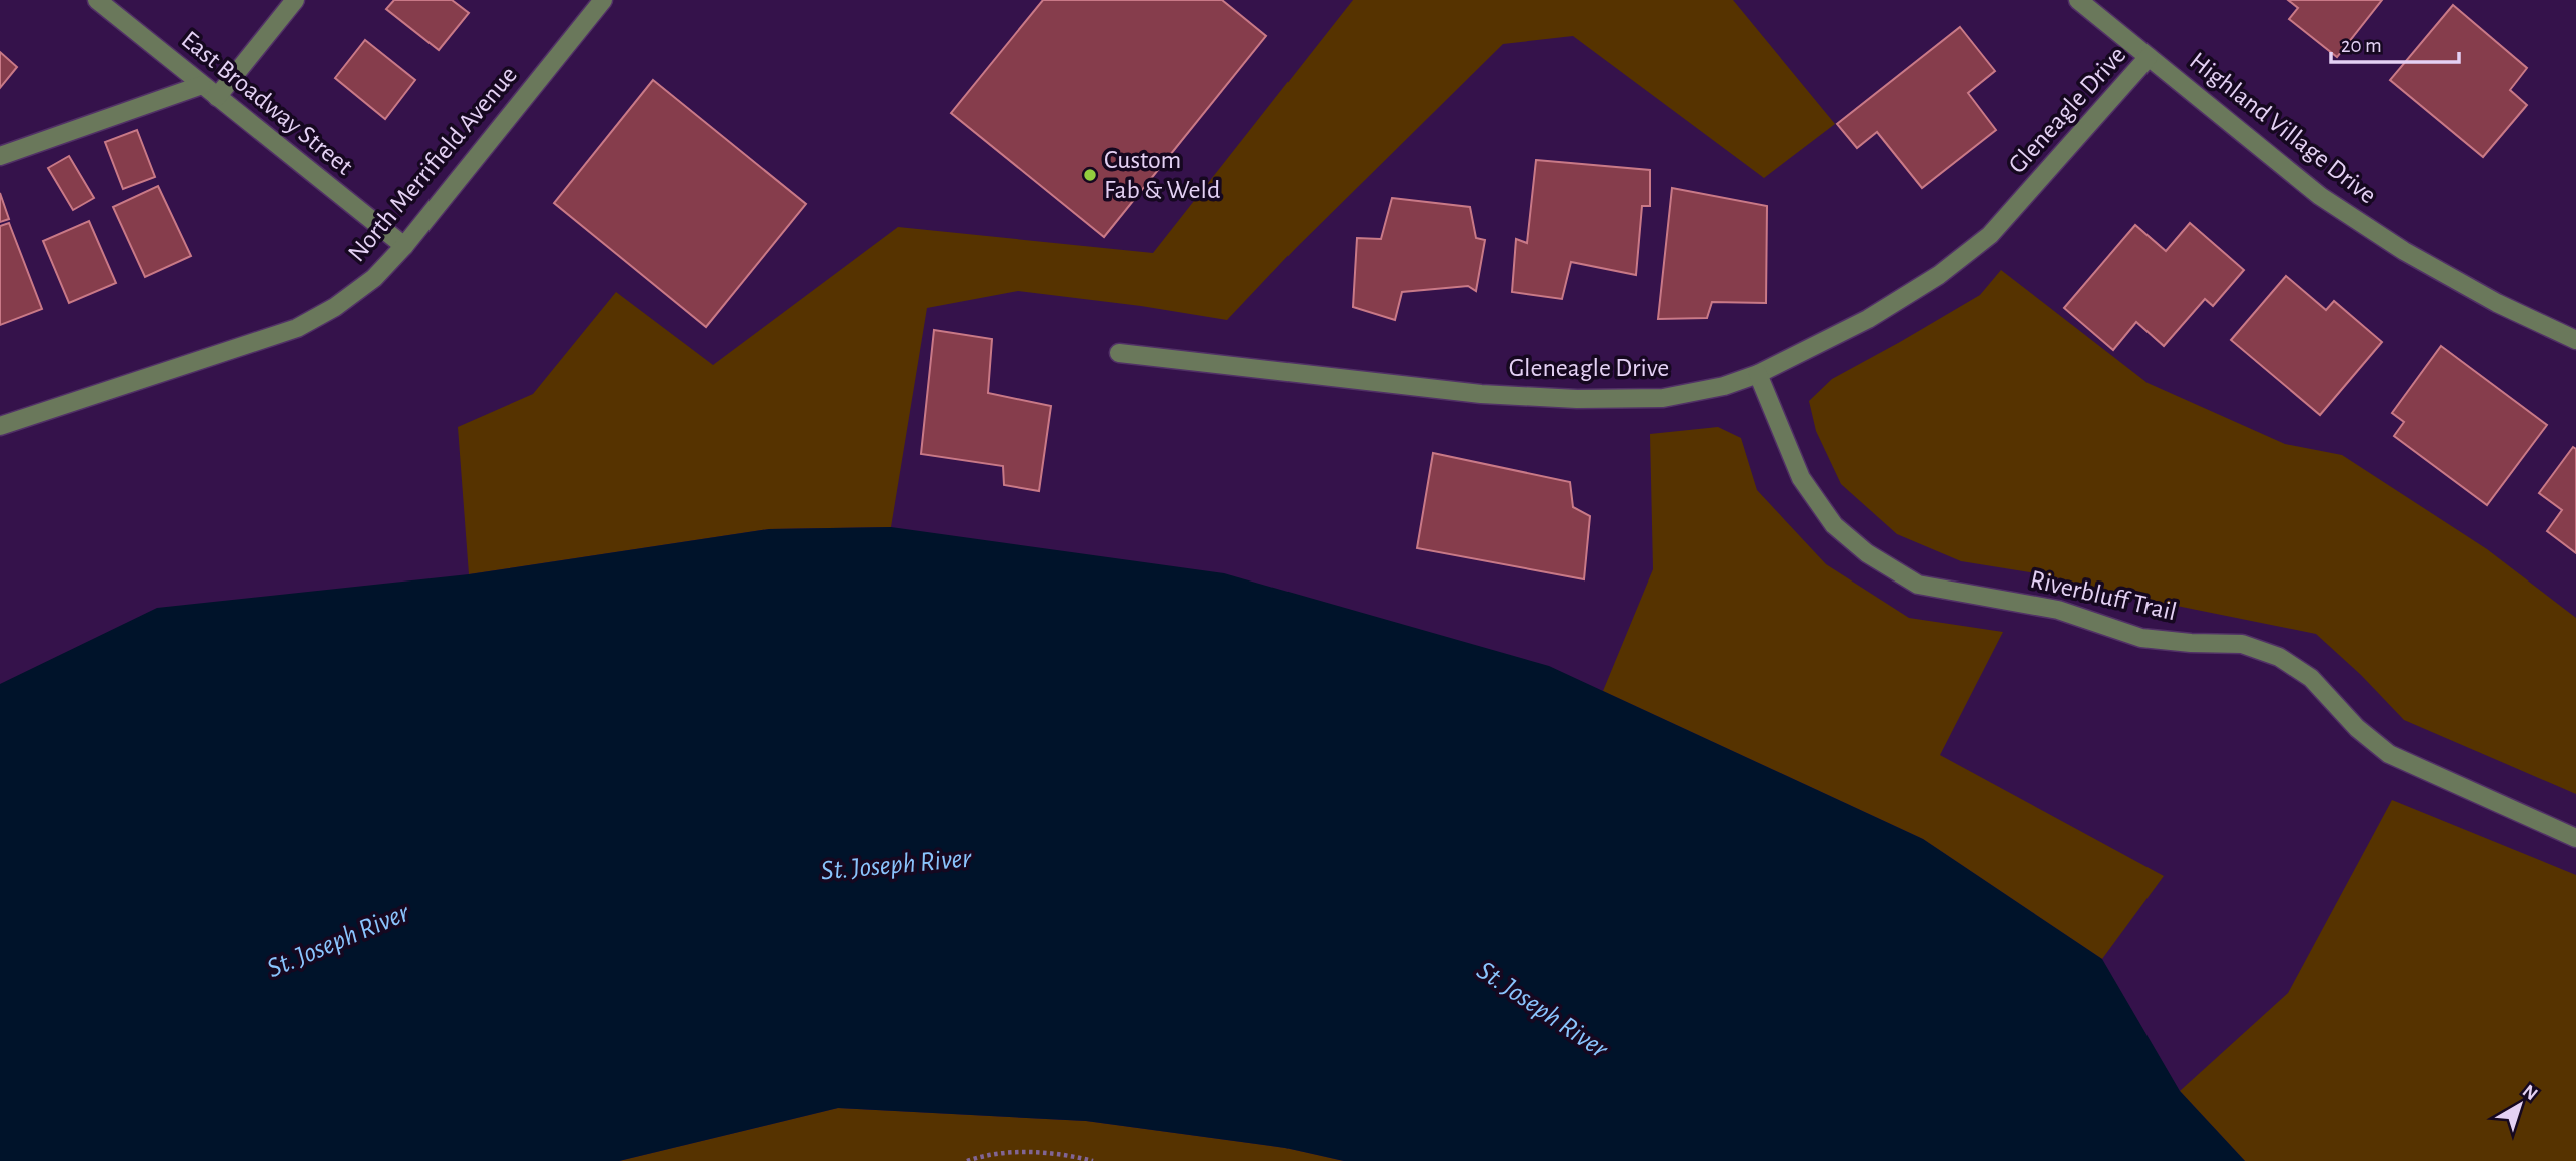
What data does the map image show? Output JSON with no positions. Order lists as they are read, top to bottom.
{
  "streets": {
    "street": [
      "East Broadway Street",
      "Gleneagle Drive",
      "Highland Village Drive",
      "North Merrifield Avenue",
      "Riverbluff Trail"
    ]
  },
  "crossings": [
    ["East Broadway Street", "North Merrifield Avenue"],
    ["Gleneagle Drive", "Highland Village Drive"],
    ["Gleneagle Drive", "Riverbluff Trail"]
  ],
  "water": ["St. Joseph River"],
  "places": ["Custom Fab & Weld"],
  "scale_bar": "20 m",
  "north": "top right"
}
